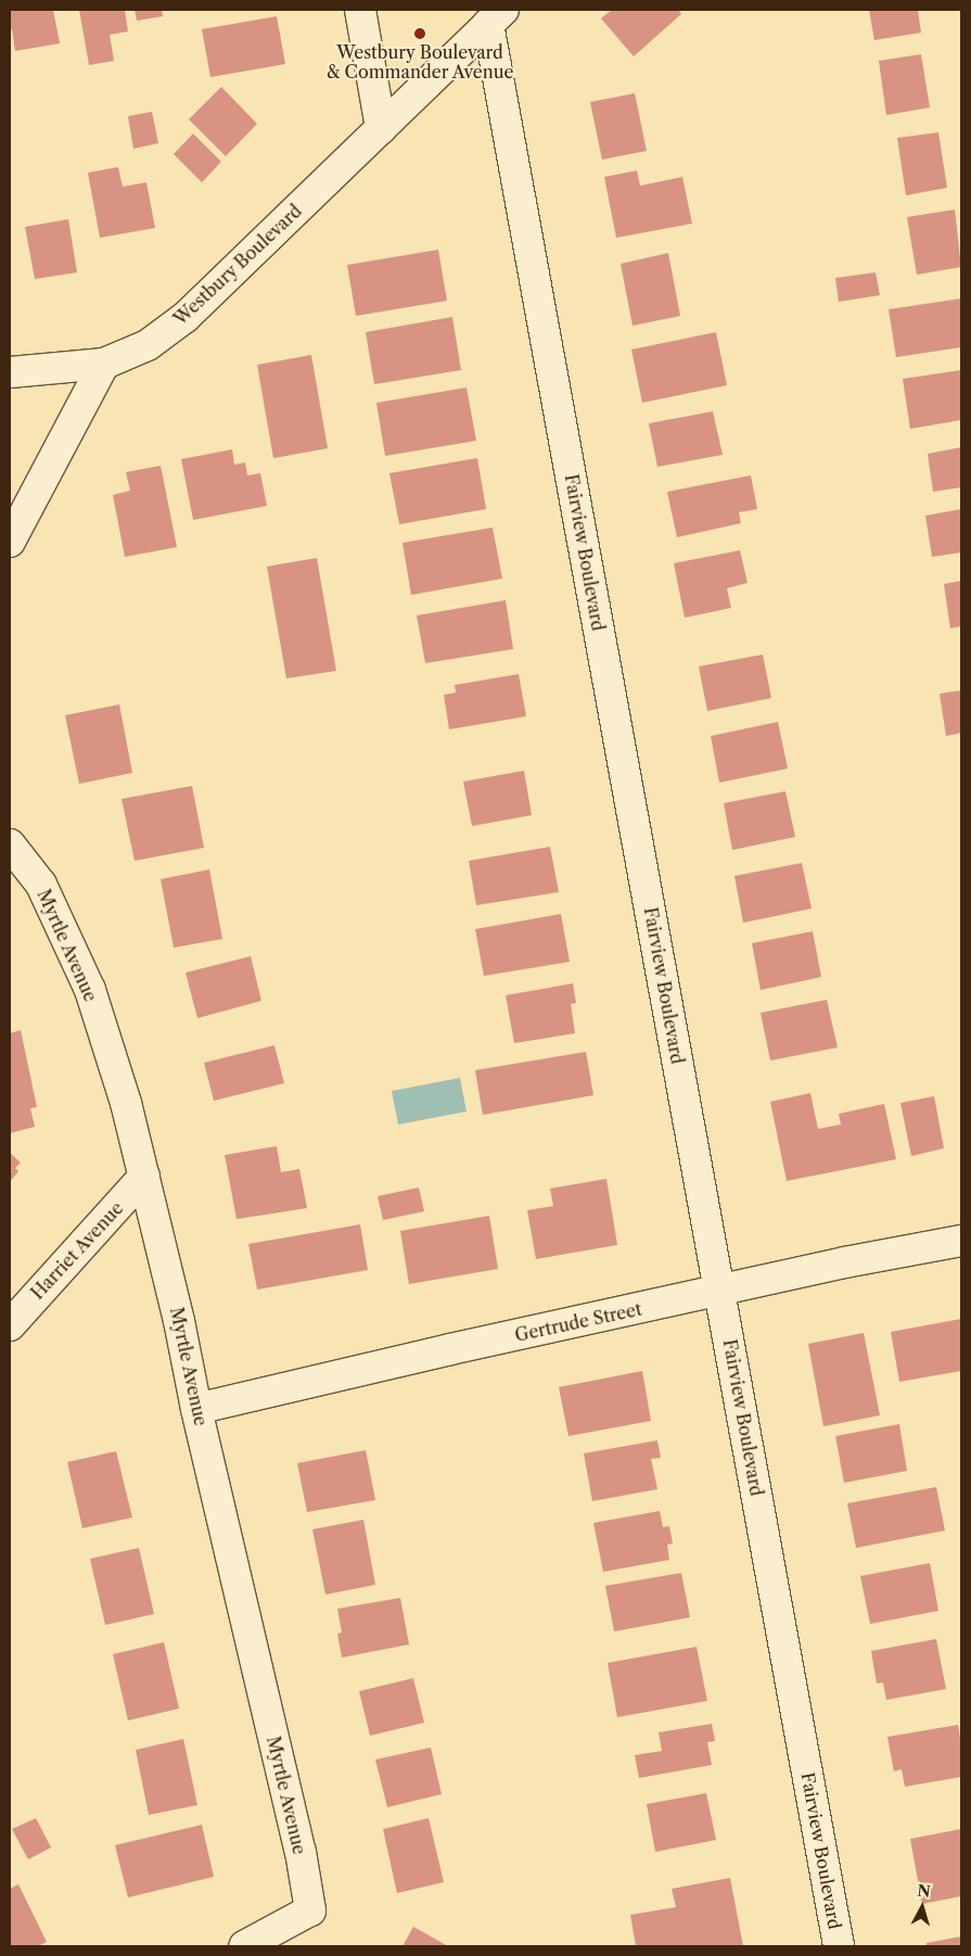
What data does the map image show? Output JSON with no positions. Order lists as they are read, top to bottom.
{
  "streets": {
    "street": [
      "Westbury Boulevard",
      "Fairview Boulevard",
      "Myrtle Avenue",
      "Harriet Avenue",
      "Gertrude Street"
    ]
  },
  "crossings": [
    ["Westbury Boulevard", "Fairview Boulevard"],
    ["Fairview Boulevard", "Gertrude Street"],
    ["Myrtle Avenue", "Harriet Avenue"],
    ["Myrtle Avenue", "Gertrude Street"]
  ],
  "places": ["Westbury Boulevard & Commander Avenue"],
  "north": "top"
}
